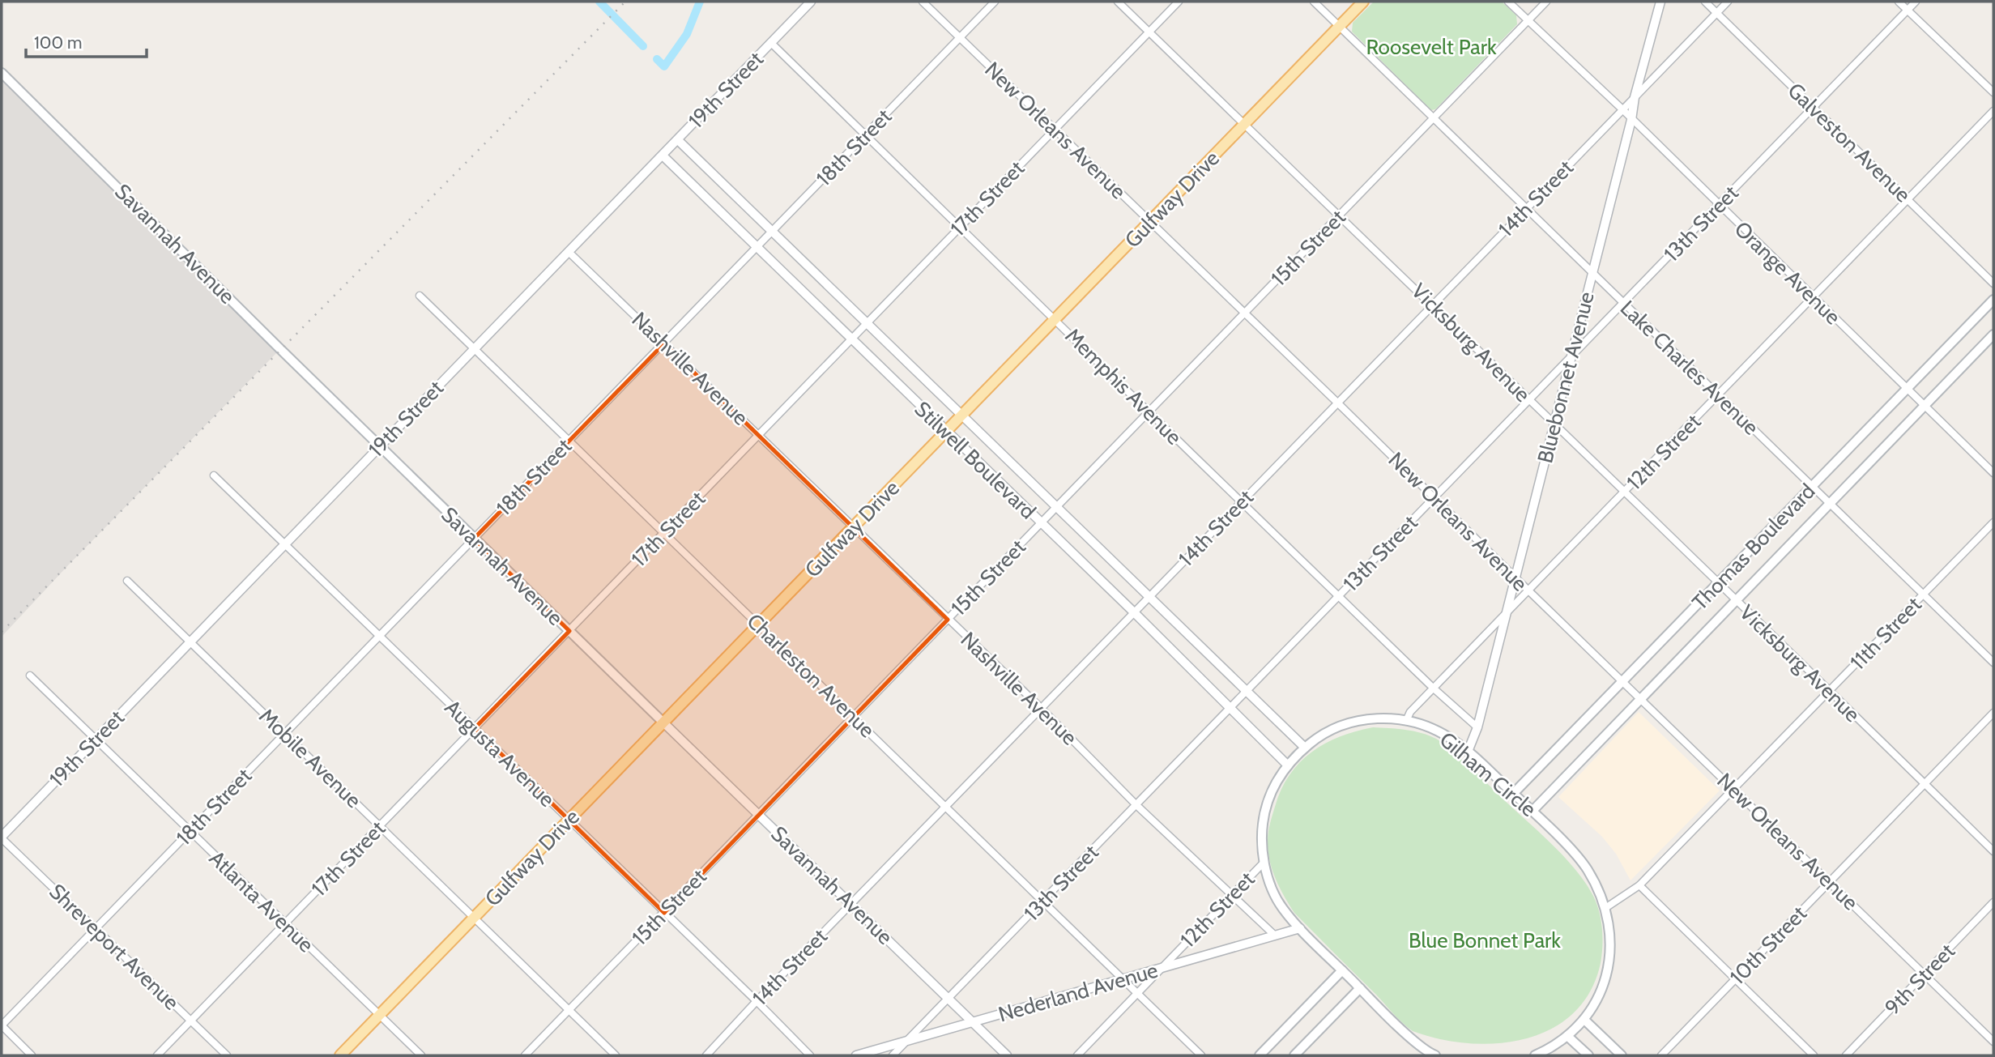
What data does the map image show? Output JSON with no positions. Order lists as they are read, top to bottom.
{
  "streets": {
    "main road": [
      "Gulfway Drive",
      "Savannah Avenue",
      "Thomas Boulevard",
      "Gilham Circle"
    ],
    "street": [
      "19th Street",
      "New Orleans Avenue",
      "Galveston Avenue",
      "18th Street",
      "17th Street",
      "14th Street",
      "13th Street",
      "15th Street",
      "Orange Avenue",
      "Vicksburg Avenue",
      "Lake Charles Avenue",
      "Nashville Avenue",
      "Bluebonnet Avenue",
      "Memphis Avenue",
      "12th Street",
      "Stilwell Boulevard",
      "11th Street",
      "Charleston Avenue",
      "Augusta Avenue",
      "Mobile Avenue",
      "Atlanta Avenue",
      "10th Street",
      "Shreveport Avenue",
      "9th Street",
      "Nederland Avenue"
    ]
  },
  "crossings": [
    ["19th Street", "Savannah Avenue"],
    ["19th Street", "Nashville Avenue"],
    ["19th Street", "Memphis Avenue"],
    ["19th Street", "Stilwell Boulevard"],
    ["19th Street", "Charleston Avenue"],
    ["19th Street", "Augusta Avenue"],
    ["19th Street", "Mobile Avenue"],
    ["19th Street", "Atlanta Avenue"],
    ["19th Street", "Shreveport Avenue"],
    ["New Orleans Avenue", "18th Street"],
    ["New Orleans Avenue", "17th Street"],
    ["New Orleans Avenue", "14th Street"],
    ["New Orleans Avenue", "Gulfway Drive"],
    ["New Orleans Avenue", "13th Street"],
    ["New Orleans Avenue", "15th Street"],
    ["New Orleans Avenue", "Bluebonnet Avenue"],
    ["New Orleans Avenue", "12th Street"],
    ["New Orleans Avenue", "Thomas Boulevard"],
    ["New Orleans Avenue", "11th Street"],
    ["New Orleans Avenue", "10th Street"],
    ["New Orleans Avenue", "9th Street"],
    ["Galveston Avenue", "14th Street"],
    ["Galveston Avenue", "13th Street"],
    ["Galveston Avenue", "12th Street"],
    ["18th Street", "Savannah Avenue"],
    ["18th Street", "Nashville Avenue"],
    ["18th Street", "Memphis Avenue"],
    ["18th Street", "Stilwell Boulevard"],
    ["18th Street", "Charleston Avenue"],
    ["18th Street", "Augusta Avenue"],
    ["18th Street", "Mobile Avenue"],
    ["18th Street", "Atlanta Avenue"],
    ["18th Street", "Shreveport Avenue"],
    ["17th Street", "Savannah Avenue"],
    ["17th Street", "Vicksburg Avenue"],
    ["17th Street", "Nashville Avenue"],
    ["17th Street", "Memphis Avenue"],
    ["17th Street", "Stilwell Boulevard"],
    ["17th Street", "Charleston Avenue"],
    ["17th Street", "Augusta Avenue"],
    ["17th Street", "Mobile Avenue"],
    ["17th Street", "Atlanta Avenue"],
    ["17th Street", "Shreveport Avenue"],
    ["14th Street", "Savannah Avenue"],
    ["14th Street", "Orange Avenue"],
    ["14th Street", "Vicksburg Avenue"],
    ["14th Street", "Lake Charles Avenue"],
    ["14th Street", "Nashville Avenue"],
    ["14th Street", "Bluebonnet Avenue"],
    ["14th Street", "Memphis Avenue"],
    ["14th Street", "Stilwell Boulevard"],
    ["14th Street", "Charleston Avenue"],
    ["14th Street", "Augusta Avenue"],
    ["Gulfway Drive", "Savannah Avenue"],
    ["Gulfway Drive", "Vicksburg Avenue"],
    ["Gulfway Drive", "Lake Charles Avenue"],
    ["Gulfway Drive", "Nashville Avenue"],
    ["Gulfway Drive", "Memphis Avenue"],
    ["Gulfway Drive", "Stilwell Boulevard"],
    ["Gulfway Drive", "Charleston Avenue"],
    ["Gulfway Drive", "Augusta Avenue"],
    ["Gulfway Drive", "Mobile Avenue"],
    ["Gulfway Drive", "Atlanta Avenue"],
    ["13th Street", "Savannah Avenue"],
    ["13th Street", "Orange Avenue"],
    ["13th Street", "Vicksburg Avenue"],
    ["13th Street", "Lake Charles Avenue"],
    ["13th Street", "Nashville Avenue"],
    ["13th Street", "Bluebonnet Avenue"],
    ["13th Street", "Memphis Avenue"],
    ["13th Street", "Stilwell Boulevard"],
    ["13th Street", "Charleston Avenue"],
    ["13th Street", "Nederland Avenue"],
    ["Savannah Avenue", "15th Street"],
    ["Savannah Avenue", "Nederland Avenue"],
    ["15th Street", "Orange Avenue"],
    ["15th Street", "Vicksburg Avenue"],
    ["15th Street", "Lake Charles Avenue"],
    ["15th Street", "Nashville Avenue"],
    ["15th Street", "Memphis Avenue"],
    ["15th Street", "Stilwell Boulevard"],
    ["15th Street", "Charleston Avenue"],
    ["15th Street", "Augusta Avenue"],
    ["15th Street", "Mobile Avenue"],
    ["Orange Avenue", "Bluebonnet Avenue"],
    ["Orange Avenue", "12th Street"],
    ["Orange Avenue", "Thomas Boulevard"],
    ["Vicksburg Avenue", "Bluebonnet Avenue"],
    ["Vicksburg Avenue", "12th Street"],
    ["Vicksburg Avenue", "Thomas Boulevard"],
    ["Vicksburg Avenue", "11th Street"],
    ["Vicksburg Avenue", "10th Street"],
    ["Lake Charles Avenue", "Bluebonnet Avenue"],
    ["Lake Charles Avenue", "12th Street"],
    ["Lake Charles Avenue", "Thomas Boulevard"],
    ["Lake Charles Avenue", "11th Street"],
    ["Nashville Avenue", "12th Street"],
    ["Nashville Avenue", "Nederland Avenue"],
    ["Bluebonnet Avenue", "Memphis Avenue"],
    ["Bluebonnet Avenue", "12th Street"],
    ["Bluebonnet Avenue", "Gilham Circle"],
    ["Memphis Avenue", "12th Street"],
    ["12th Street", "Charleston Avenue"],
    ["12th Street", "Gilham Circle"],
    ["12th Street", "Nederland Avenue"],
    ["Stilwell Boulevard", "Gilham Circle"],
    ["Thomas Boulevard", "Gilham Circle"],
    ["11th Street", "Gilham Circle"],
    ["Charleston Avenue", "Nederland Avenue"],
    ["Gilham Circle", "Nederland Avenue"]
  ],
  "parks": ["Roosevelt Park", "Blue Bonnet Park"],
  "scale_bar": "100 m"
}
